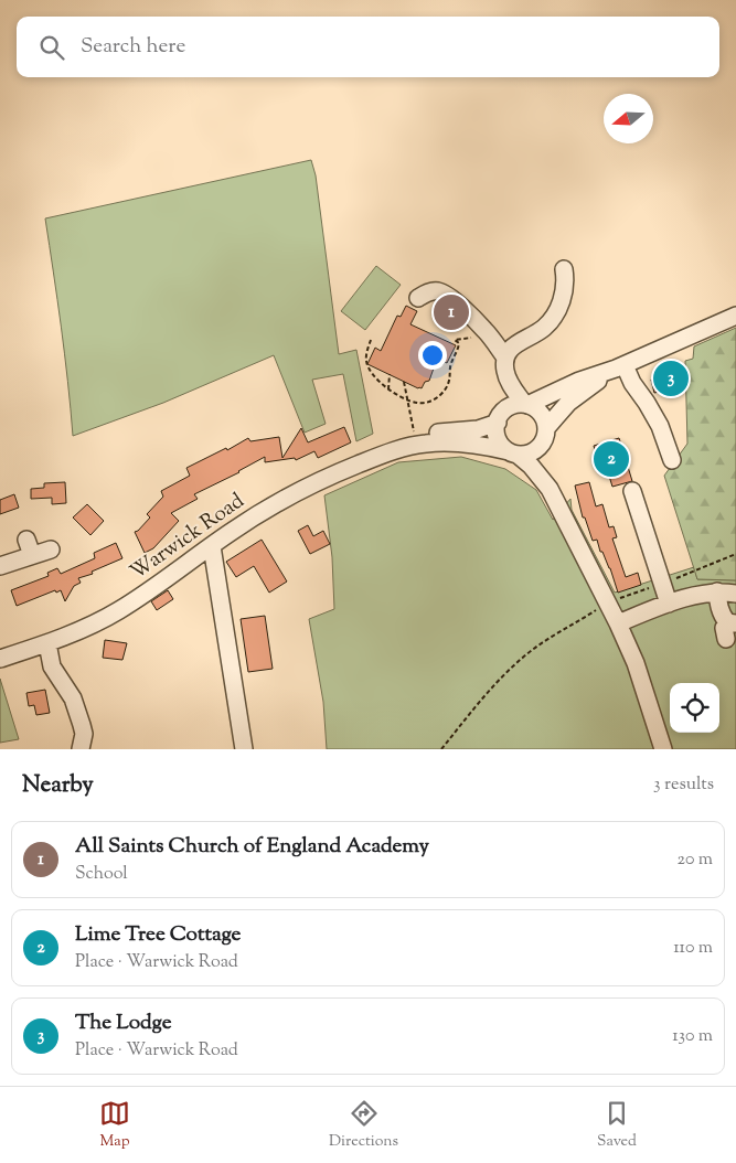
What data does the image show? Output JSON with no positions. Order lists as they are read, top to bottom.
{
  "streets": {
    "street": ["Warwick Road"]
  },
  "north": "left",
  "page": {
    "search": "Search here",
    "pins": ["1", "3", "2"],
    "heading": ["Nearby", "3 results"],
    "list": [
      {
        "mark": "1",
        "name": "All Saints Church of England Academy",
        "note": "School",
        "value": "20 m"
      },
      {
        "mark": "2",
        "name": "Lime Tree Cottage",
        "note": "Place · Warwick Road",
        "value": "110 m"
      },
      {
        "mark": "3",
        "name": "The Lodge",
        "note": "Place · Warwick Road",
        "value": "130 m"
      }
    ],
    "nav": ["Map", "Directions", "Saved"]
  }
}
